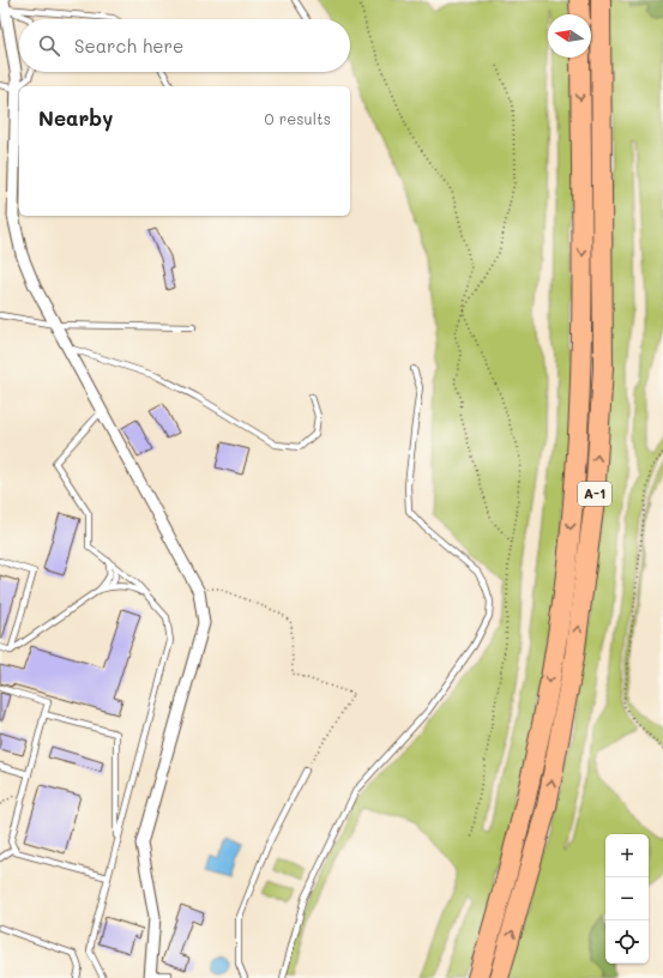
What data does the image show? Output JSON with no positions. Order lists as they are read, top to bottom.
{
  "streets": {
    "highway": ["A-1"]
  },
  "north": "left",
  "page": {
    "search": "Search here",
    "heading": ["Nearby", "0 results"],
    "map_buttons": ["+", "−"]
  }
}
